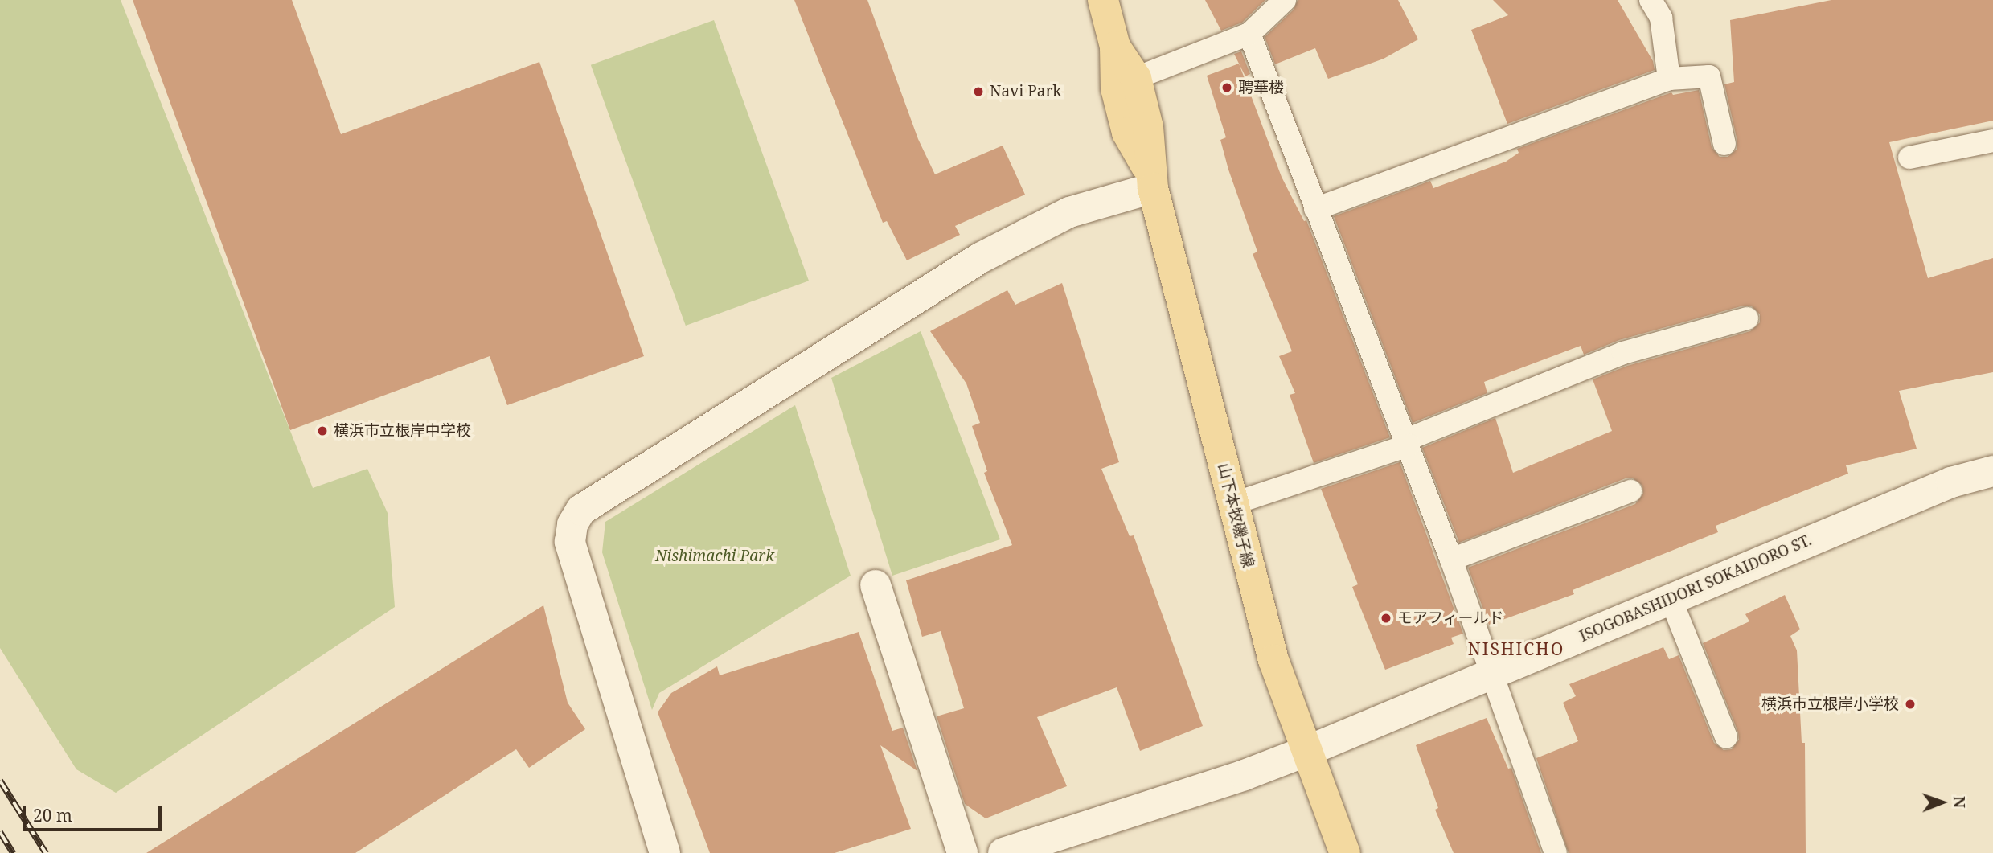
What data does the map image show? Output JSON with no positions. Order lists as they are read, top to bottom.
{
  "streets": {
    "main road": ["山下本牧磯子線"],
    "street": ["ISOGOBASHIDORI SOKAIDORO ST."]
  },
  "crossings": [
    ["山下本牧磯子線", "ISOGOBASHIDORI SOKAIDORO ST."]
  ],
  "districts": ["NISHICHO"],
  "parks": ["Nishimachi Park"],
  "places": [
    "聘華楼",
    "Navi Park",
    "横浜市立根岸中学校",
    "モアフィールド",
    "横浜市立根岸小学校"
  ],
  "scale_bar": "20 m",
  "north": "right"
}
